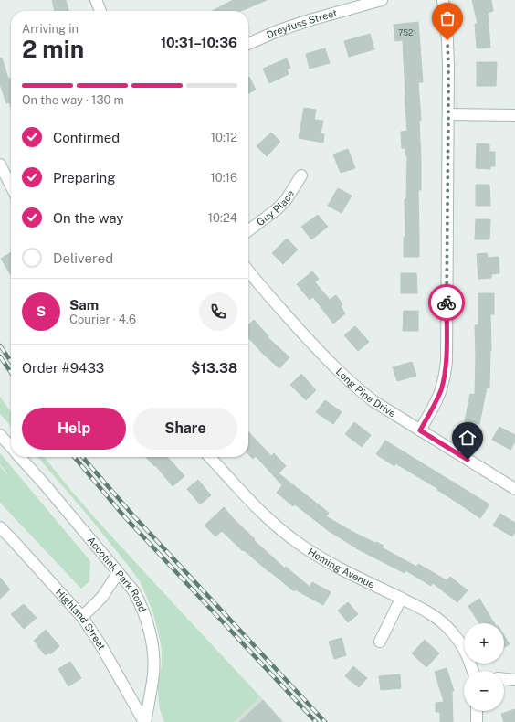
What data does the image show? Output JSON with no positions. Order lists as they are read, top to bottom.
{
  "streets": {
    "street": [
      "Dreyfuss Street",
      "Guy Place",
      "Long Pine Drive",
      "Heming Avenue",
      "Accotink Park Road",
      "Highland Street"
    ]
  },
  "crossings": [
    ["Accotink Park Road", "Highland Street"]
  ],
  "house_numbers": ["7521"],
  "page": {
    "heading": ["2 min", "Arriving in", "10:31–10:36"],
    "panel": [
      "Sam",
      "Courier · 4.6",
      "Order #9433",
      "$13.38"
    ],
    "bar": "On the way · 130 m",
    "list": [
      ["Confirmed", "10:12"],
      ["Preparing", "10:16"],
      ["On the way", "10:24"],
      "Delivered"
    ],
    "round": "S",
    "buttons": ["Help", "Share"],
    "map_buttons": ["+", "−"]
  }
}
